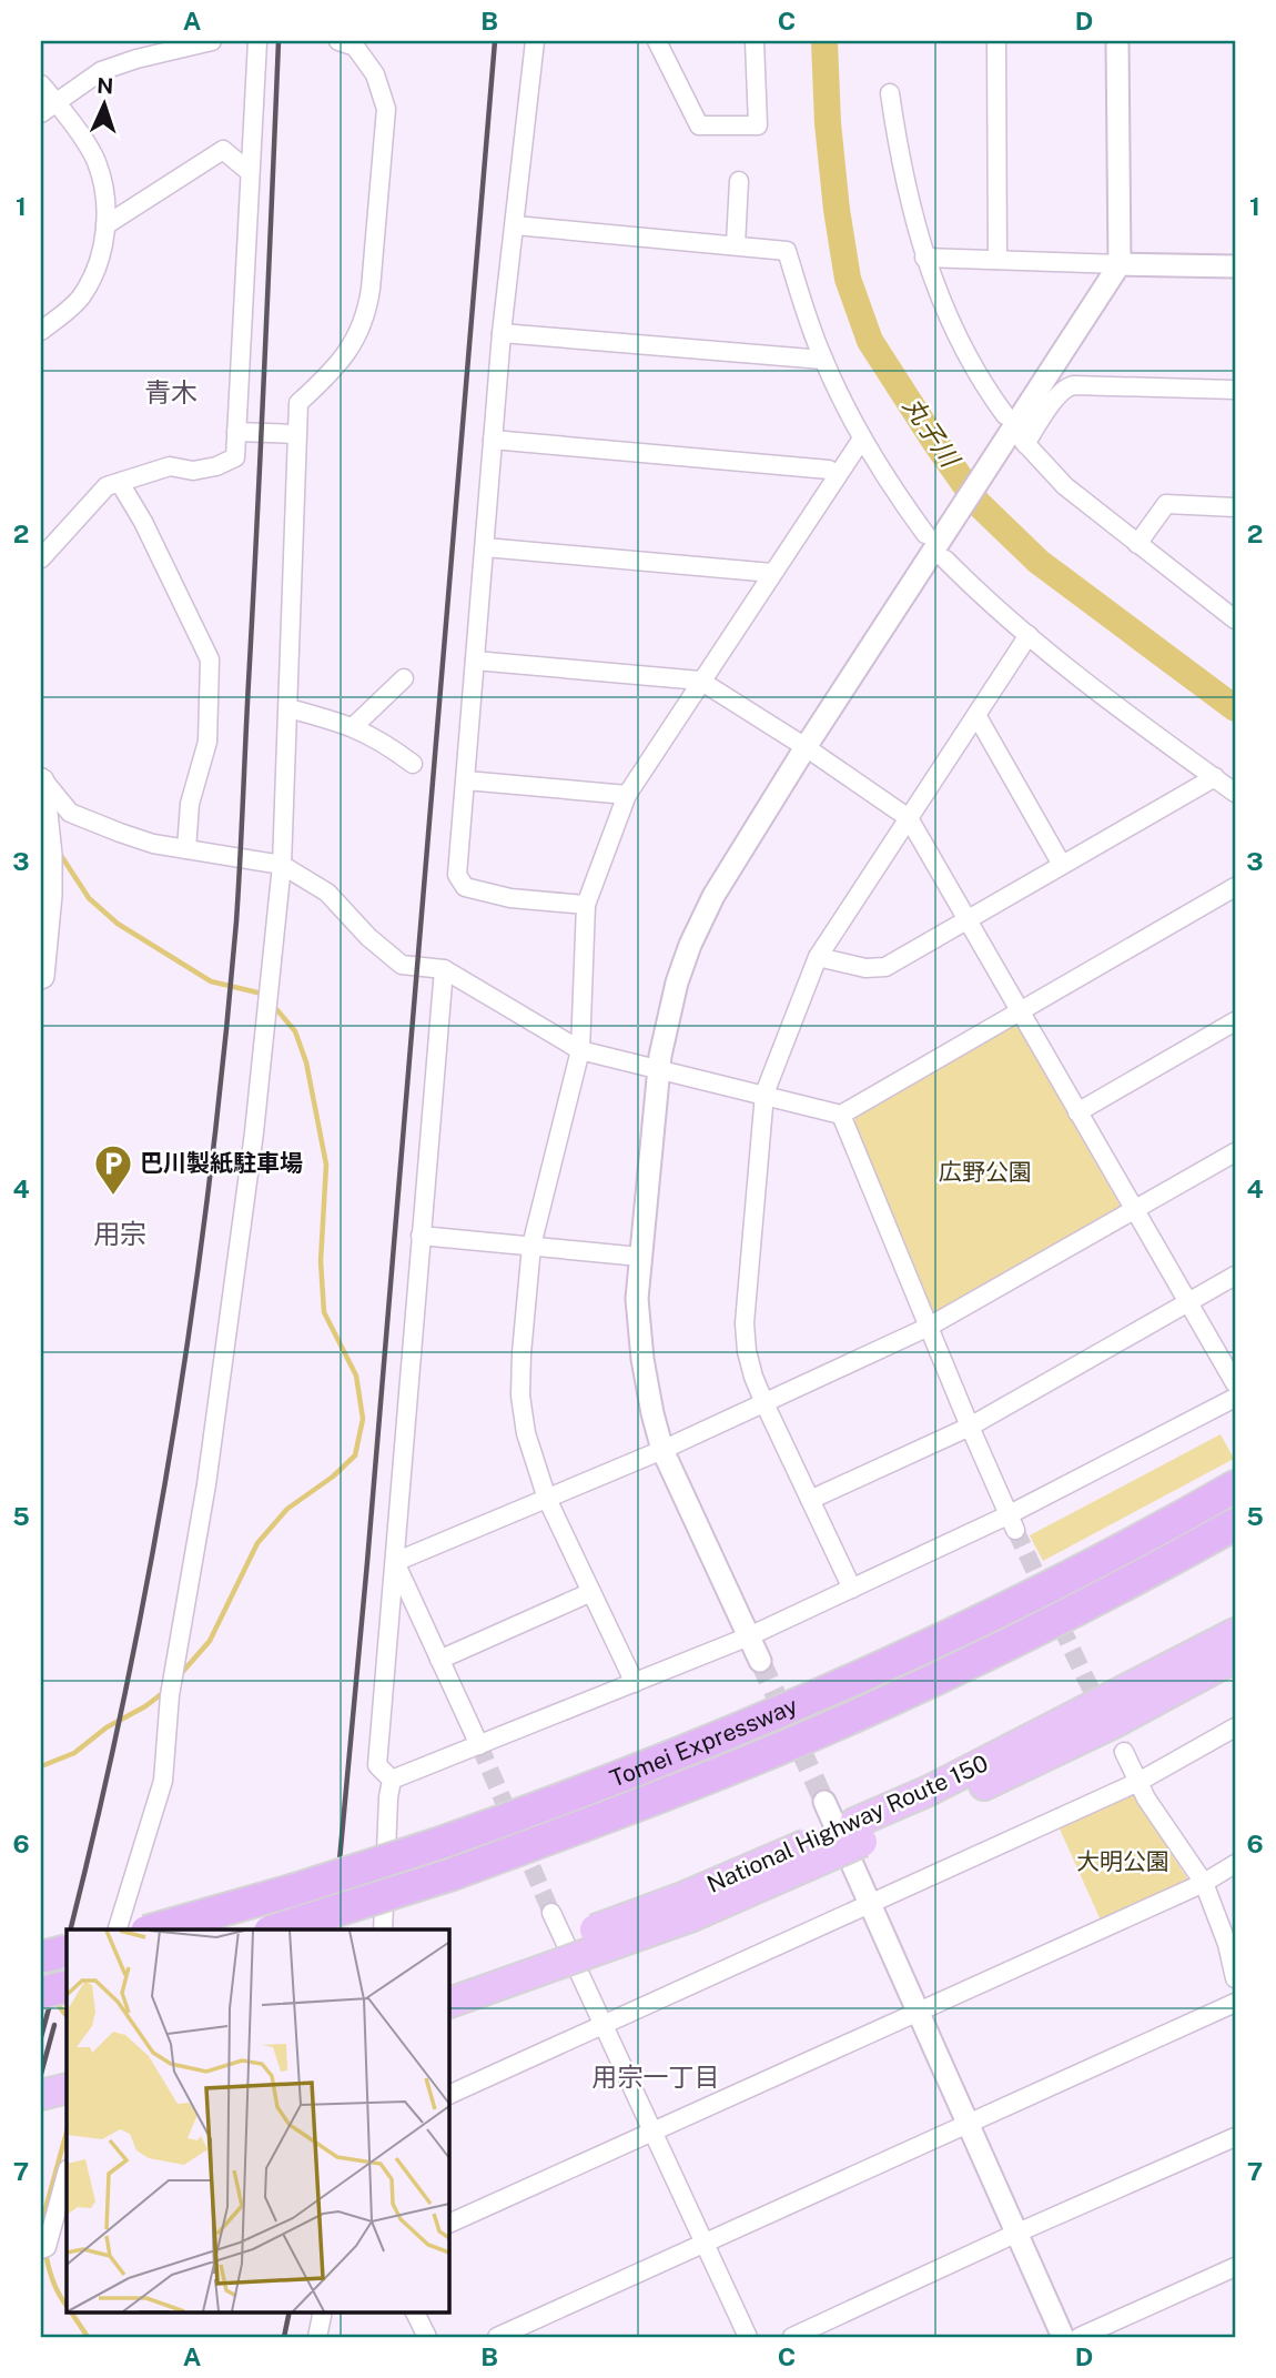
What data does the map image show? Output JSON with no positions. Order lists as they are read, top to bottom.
{
  "streets": {
    "highway": ["Tomei Expressway", "National Highway Route 150"]
  },
  "districts": ["青木", "用宗", "用宗一丁目"],
  "water": ["丸子川"],
  "parks": ["広野公園", "大明公園"],
  "places": {
    "parking": ["巴川製紙駐車場"]
  },
  "north": "top",
  "grid": {
    "columns": [
      "A",
      "B",
      "C",
      "D"
    ],
    "rows": [
      "1",
      "2",
      "3",
      "4",
      "5",
      "6",
      "7"
    ]
  }
}
